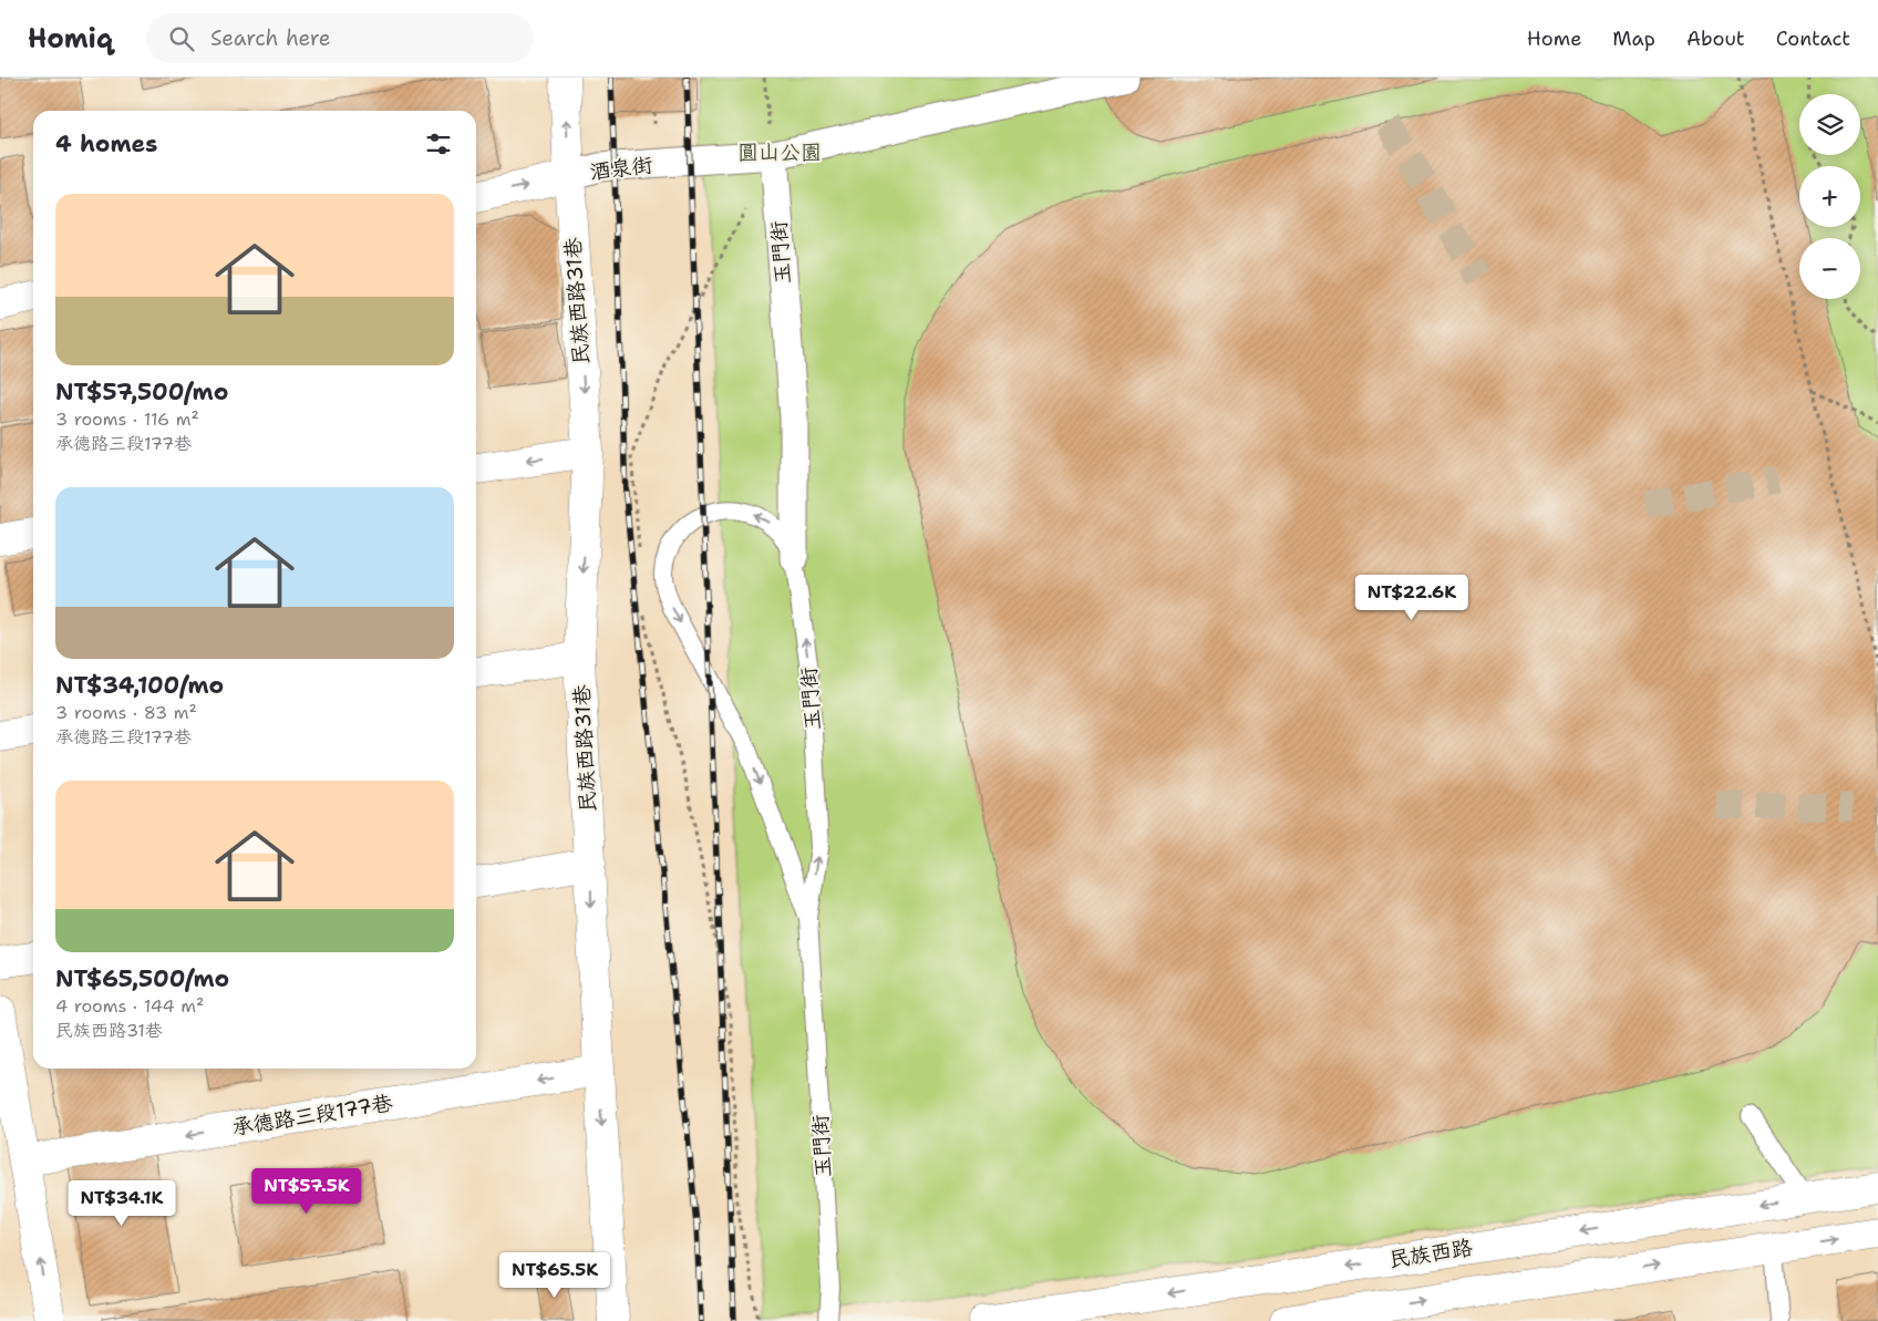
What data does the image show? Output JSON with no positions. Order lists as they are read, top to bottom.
{
  "streets": {
    "street": [
      "酒泉街",
      "玉門街",
      "民族西路31巷",
      "承德路三段177巷",
      "民族西路"
    ]
  },
  "crossings": [
    ["酒泉街", "玉門街"],
    ["酒泉街", "民族西路31巷"],
    ["民族西路31巷", "承德路三段177巷"]
  ],
  "one_way": ["民族西路31巷", "承德路三段177巷"],
  "parks": ["圓山公園"],
  "page": {
    "header": "Homiq",
    "search": "Search here",
    "nav": [
      "Home",
      "Map",
      "About",
      "Contact"
    ],
    "map_buttons": ["+", "−"],
    "heading": "4 homes",
    "list": [
      {
        "name": "NT$57,500/mo",
        "note": "3 rooms · 116 m² · 承德路三段177巷"
      },
      {
        "name": "NT$34,100/mo",
        "note": "3 rooms · 83 m² · 承德路三段177巷"
      },
      {
        "name": "NT$65,500/mo",
        "note": "4 rooms · 144 m² · 民族西路31巷"
      }
    ],
    "price": [
      "NT$22.6K",
      "NT$57.5K",
      "NT$34.1K",
      "NT$65.5K"
    ]
  }
}
